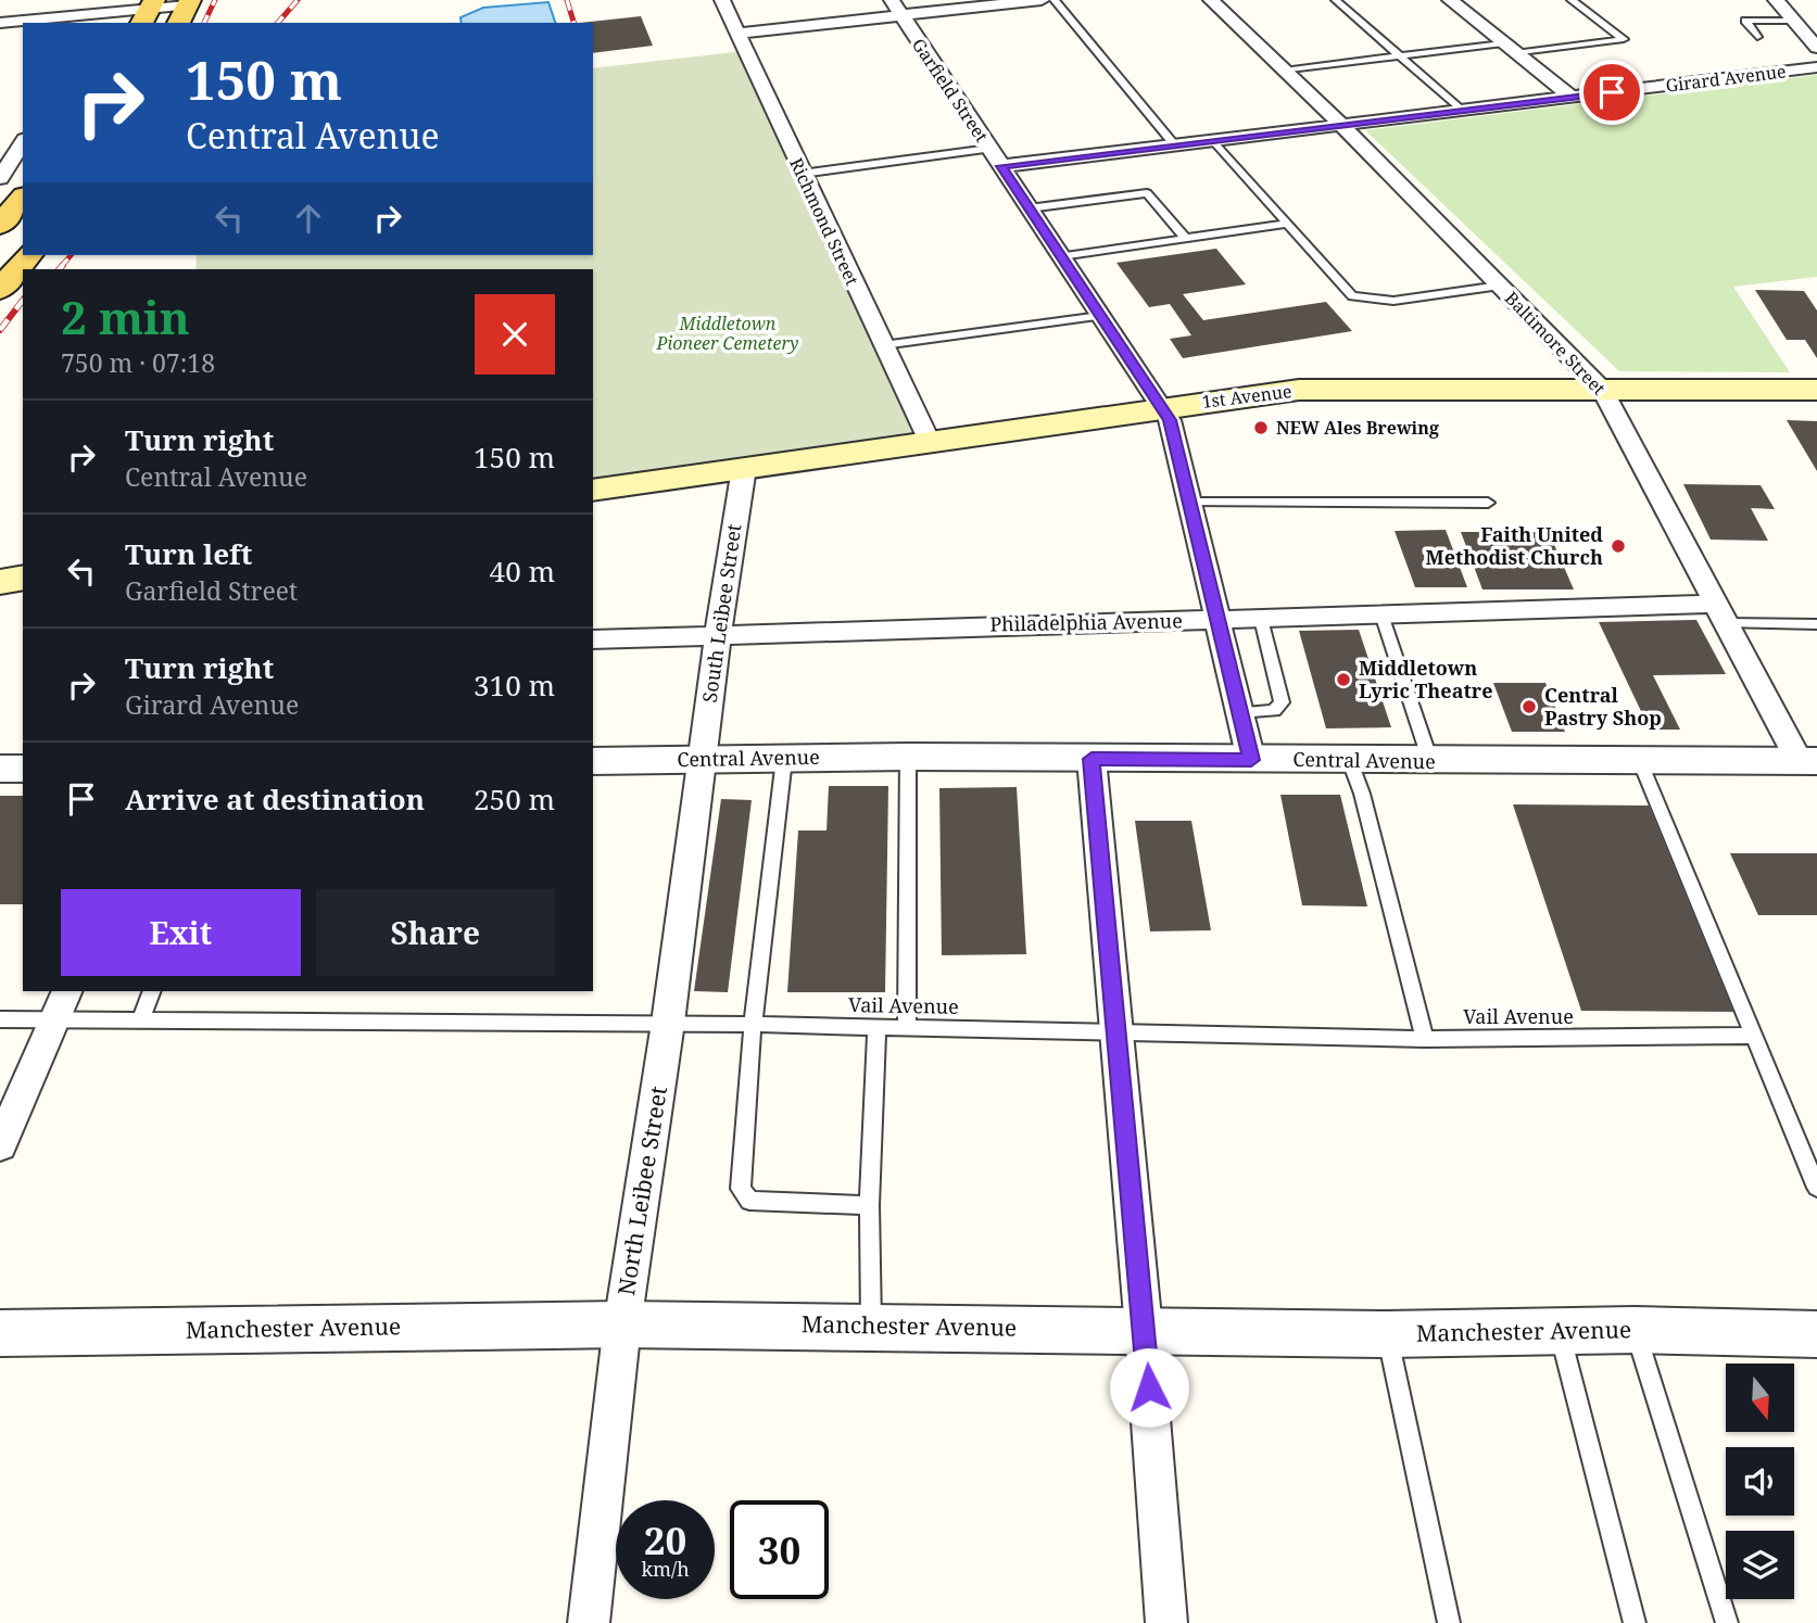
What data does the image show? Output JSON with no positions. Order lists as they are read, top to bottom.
{
  "streets": {
    "main road": ["1st Avenue"],
    "street": [
      "Girard Avenue",
      "Garfield Street",
      "Richmond Street",
      "Baltimore Street",
      "South Leibee Street",
      "Philadelphia Avenue",
      "Central Avenue",
      "North Leibee Street",
      "Manchester Avenue"
    ],
    "lane": ["Vail Avenue"]
  },
  "crossings": [
    ["Girard Avenue", "Garfield Street"],
    ["Girard Avenue", "Baltimore Street"],
    ["Garfield Street", "1st Avenue"],
    ["Garfield Street", "Philadelphia Avenue"],
    ["Garfield Street", "Central Avenue"],
    ["Richmond Street", "1st Avenue"],
    ["Baltimore Street", "1st Avenue"],
    ["Baltimore Street", "Philadelphia Avenue"],
    ["Baltimore Street", "Central Avenue"],
    ["1st Avenue", "South Leibee Street"],
    ["South Leibee Street", "Philadelphia Avenue"],
    ["South Leibee Street", "Central Avenue"],
    ["South Leibee Street", "North Leibee Street"],
    ["Central Avenue", "North Leibee Street"],
    ["Vail Avenue", "North Leibee Street"],
    ["North Leibee Street", "Manchester Avenue"]
  ],
  "parks": ["Middletown Pioneer Cemetery"],
  "places": [
    "NEW Ales Brewing",
    "Faith United Methodist Church",
    "Middletown Lyric Theatre",
    "Central Pastry Shop"
  ],
  "north": "bottom",
  "page": {
    "turn": ["150 m", "Central Avenue"],
    "heading": ["2 min", "750 m · 07:18"],
    "list": [
      {
        "name": "Turn right",
        "note": "Central Avenue",
        "value": "150 m"
      },
      {
        "name": "Turn left",
        "note": "Garfield Street",
        "value": "40 m"
      },
      {
        "name": "Turn right",
        "note": "Girard Avenue",
        "value": "310 m"
      },
      {
        "name": "Arrive at destination",
        "value": "250 m"
      }
    ],
    "buttons": ["Exit", "Share"],
    "speed": "20 km/h",
    "limit": "30"
  }
}
